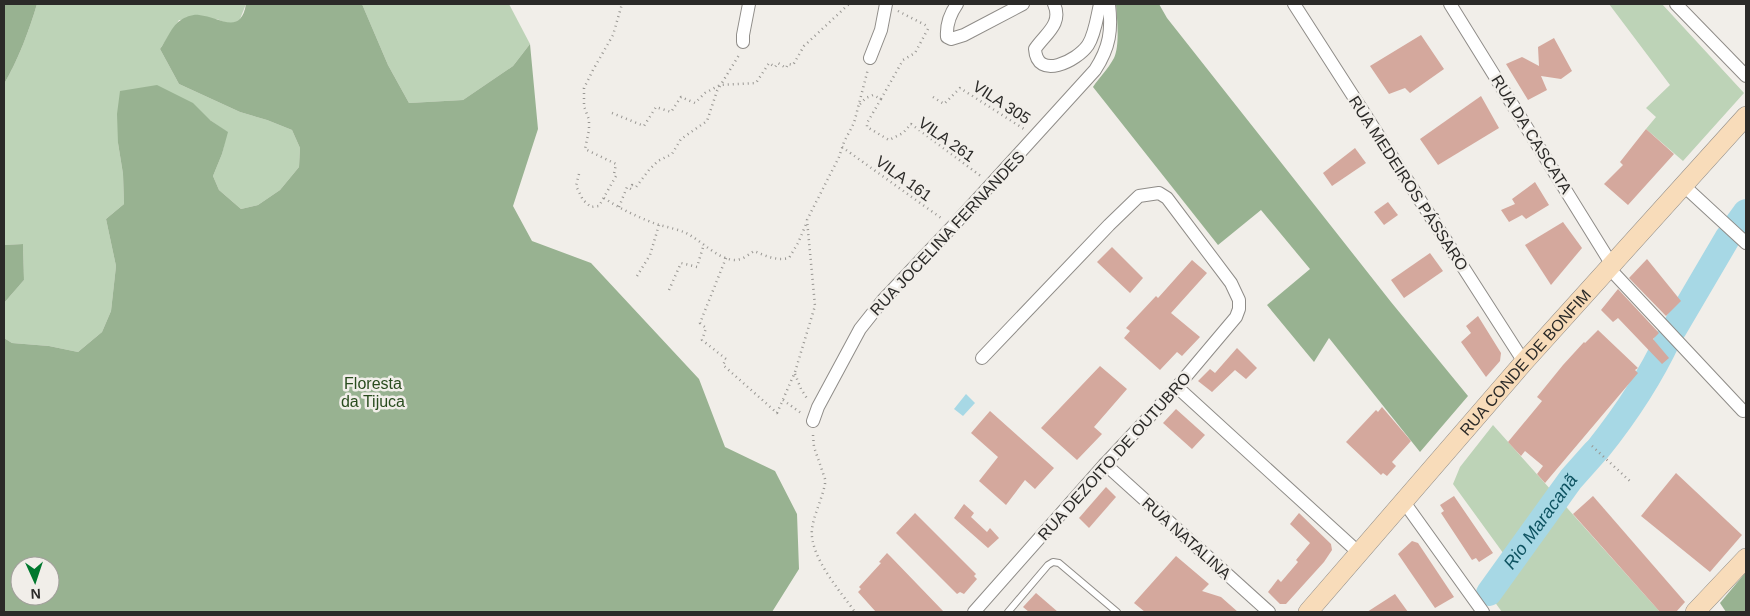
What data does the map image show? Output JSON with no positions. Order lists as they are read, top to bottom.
{
  "streets": {
    "main road": ["RUA CONDE DE BONFIM"],
    "street": [
      "RUA DA CASCATA",
      "RUA MEDEIROS PÁSSARO",
      "RUA JOCELINA FERNANDES",
      "RUA DEZOITO DE OUTUBRO",
      "RUA NATALINA"
    ],
    "path": ["VILA 305", "VILA 261", "VILA 161"]
  },
  "crossings": [
    ["VILA 305", "RUA JOCELINA FERNANDES"],
    ["RUA DA CASCATA", "RUA CONDE DE BONFIM"],
    ["VILA 261", "RUA JOCELINA FERNANDES"],
    ["VILA 161", "RUA JOCELINA FERNANDES"],
    ["RUA MEDEIROS PÁSSARO", "RUA CONDE DE BONFIM"],
    ["RUA DEZOITO DE OUTUBRO", "RUA NATALINA"]
  ],
  "water": ["Rio Maracanã"],
  "parks": ["Floresta da Tijuca"],
  "north": "bottom"
}
